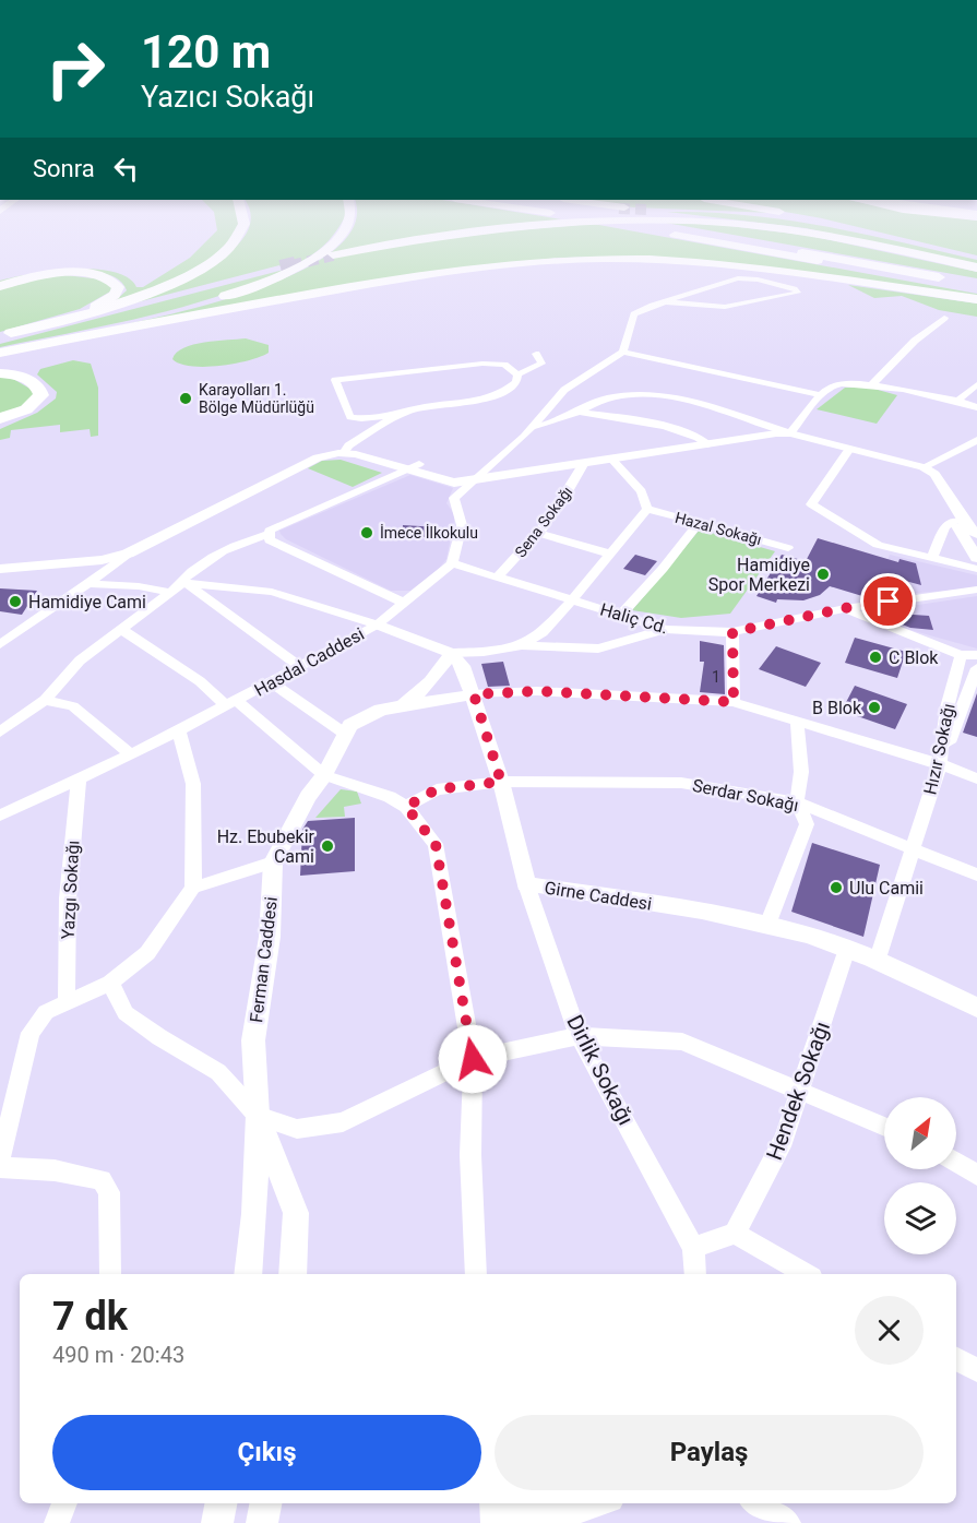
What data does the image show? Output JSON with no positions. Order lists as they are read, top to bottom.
{
  "streets": {
    "street": [
      "Sena Sokağı",
      "Hazal Sokağı",
      "Haliç Cd.",
      "Hasdal Caddesi",
      "Hızır Sokağı",
      "Serdar Sokağı",
      "Yazgı Sokağı",
      "Girne Caddesi",
      "Ferman Caddesi",
      "Dirlik Sokağı",
      "Hendek Sokağı"
    ]
  },
  "crossings": [
    ["Sena Sokağı", "Haliç Cd."],
    ["Haliç Cd.", "Hasdal Caddesi"],
    ["Hasdal Caddesi", "Yazgı Sokağı"],
    ["Hızır Sokağı", "Serdar Sokağı"],
    ["Hızır Sokağı", "Girne Caddesi"],
    ["Serdar Sokağı", "Girne Caddesi"],
    ["Girne Caddesi", "Ferman Caddesi"],
    ["Girne Caddesi", "Dirlik Sokağı"],
    ["Girne Caddesi", "Hendek Sokağı"]
  ],
  "places": [
    "Karayolları 1. Bölge Müdürlüğü",
    "İmece İlkokulu",
    "Hamidiye Spor Merkezi",
    "Hamidiye Cami",
    "C Blok",
    "B Blok",
    "Hz. Ebubekir Cami",
    "Ulu Camii"
  ],
  "house_numbers": ["1"],
  "north": "top right",
  "page": {
    "turn": ["120 m", "Yazıcı Sokağı"],
    "then": "Sonra",
    "heading": ["7 dk", "490 m · 20:43"],
    "buttons": ["Çıkış", "Paylaş"]
  }
}
